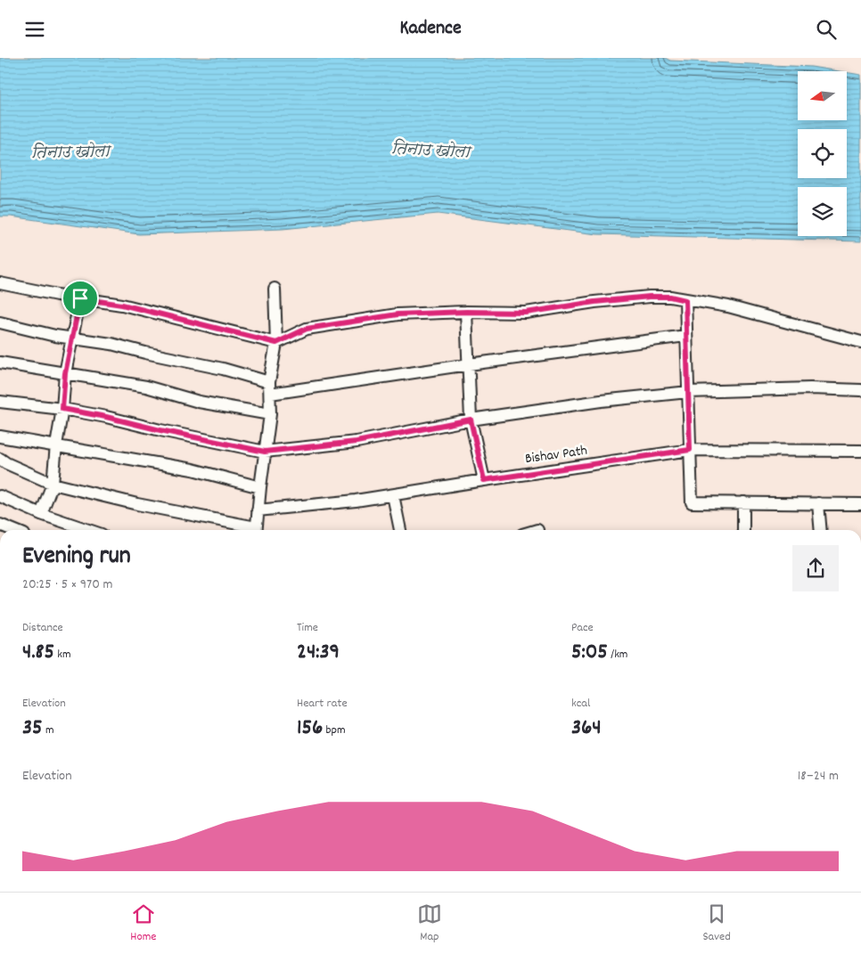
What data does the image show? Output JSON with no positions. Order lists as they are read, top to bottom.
{
  "streets": {
    "street": ["Bishav Path"]
  },
  "water": ["तिनाउ खोला"],
  "north": "left",
  "page": {
    "header": "Kadence",
    "heading": ["Evening run", "20:25 · 5 × 970 m"],
    "stats": [
      ["Distance", "4.85 km"],
      ["Time", "24:39"],
      ["Pace", "5:05 /km"],
      ["Elevation", "35 m"],
      ["Heart rate", "156 bpm"],
      ["kcal", "364"]
    ],
    "chart": ["Elevation", "18–24 m"],
    "tabs": ["Home", "Map", "Saved"]
  }
}
